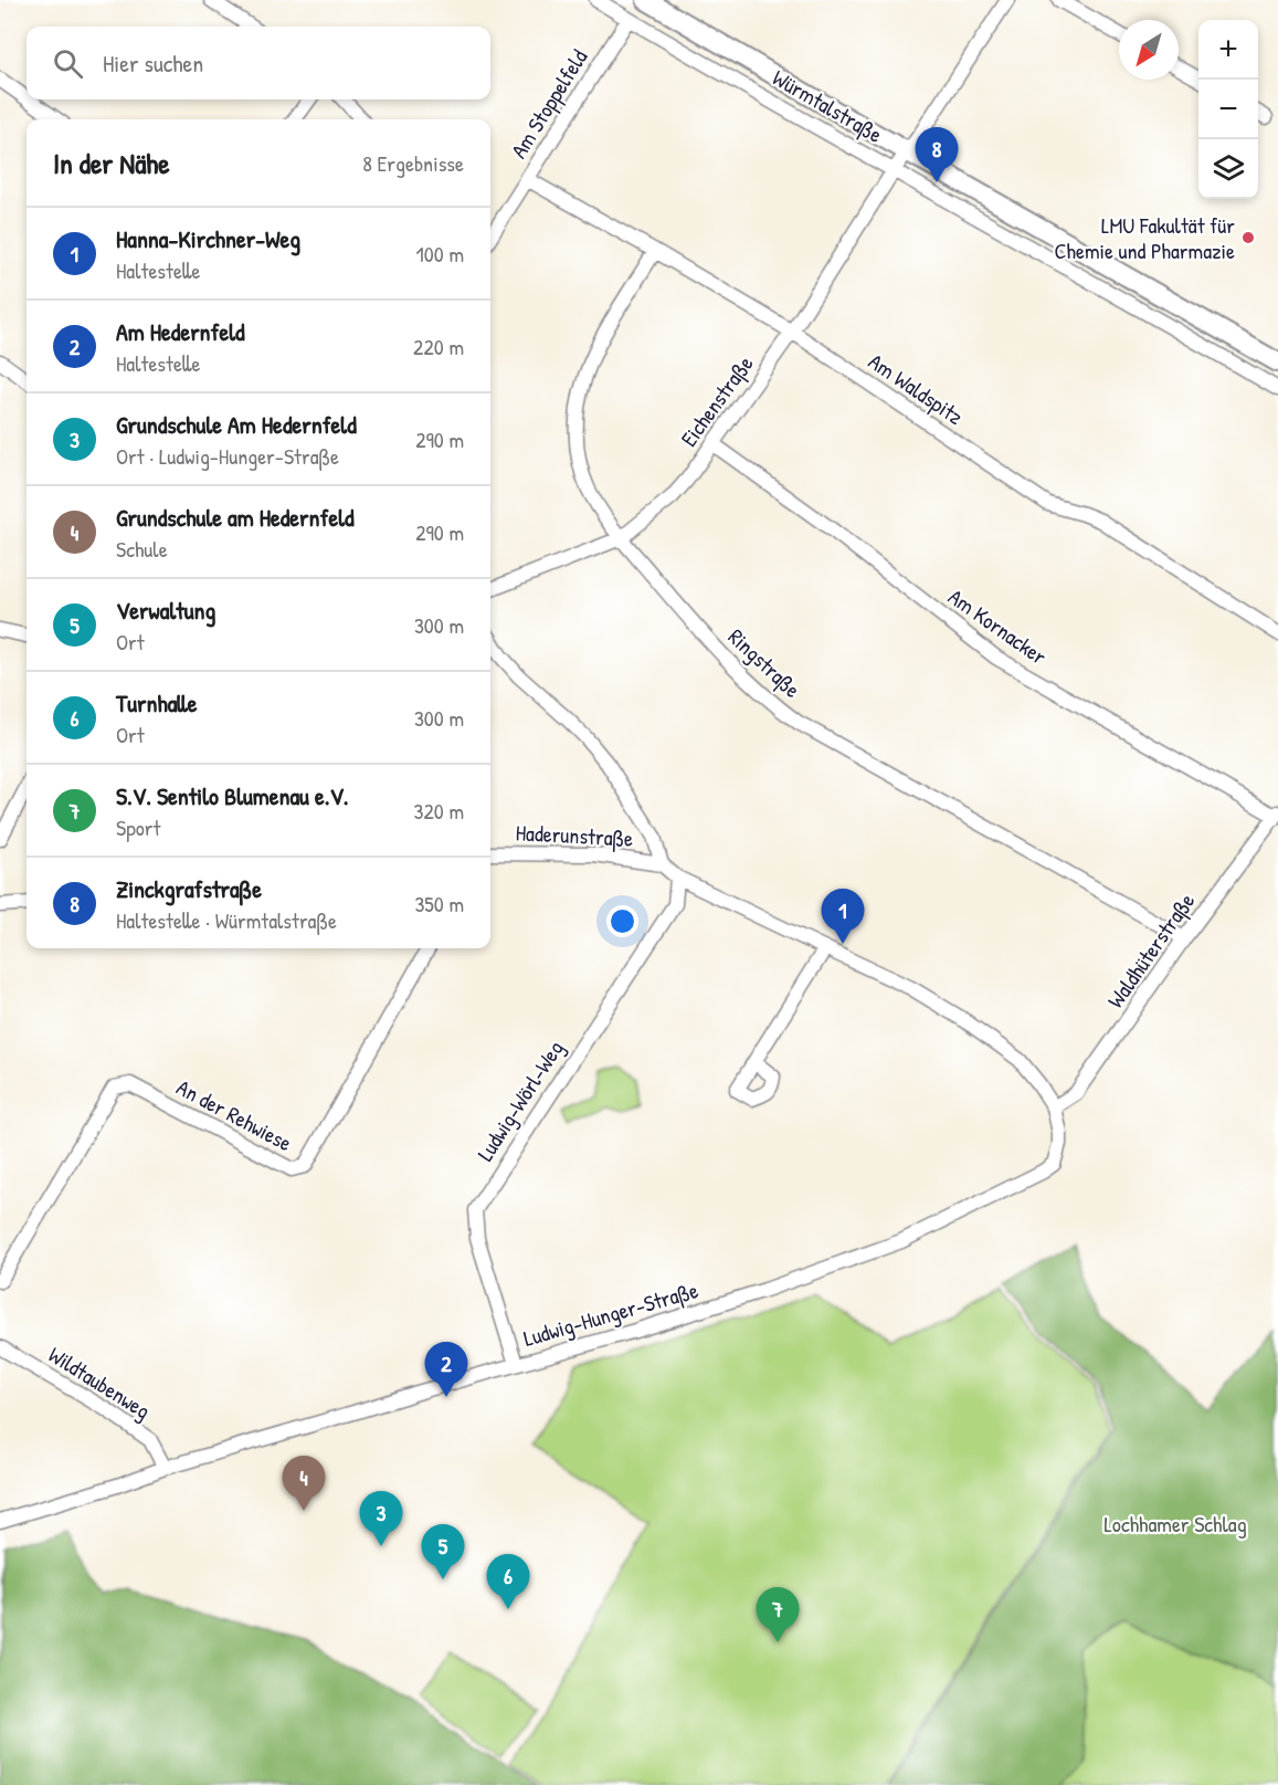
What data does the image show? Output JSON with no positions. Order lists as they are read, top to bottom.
{
  "streets": {
    "main road": ["Würmtalstraße"],
    "street": [
      "Am Stoppelfeld",
      "Am Waldspitz",
      "Eichenstraße",
      "Am Kornacker",
      "Ringstraße",
      "Haderunstraße",
      "Waldhüterstraße",
      "Ludwig-Wörl-Weg",
      "An der Rehwiese",
      "Ludwig-Hunger-Straße",
      "Wildtaubenweg"
    ]
  },
  "crossings": [
    ["Am Stoppelfeld", "Würmtalstraße"],
    ["Am Stoppelfeld", "Am Waldspitz"],
    ["Würmtalstraße", "Eichenstraße"],
    ["Am Waldspitz", "Eichenstraße"],
    ["Am Waldspitz", "Ringstraße"],
    ["Eichenstraße", "Am Kornacker"],
    ["Eichenstraße", "Ringstraße"],
    ["Am Kornacker", "Waldhüterstraße"],
    ["Ringstraße", "Waldhüterstraße"],
    ["Waldhüterstraße", "Ludwig-Hunger-Straße"],
    ["Ludwig-Wörl-Weg", "Ludwig-Hunger-Straße"],
    ["Ludwig-Hunger-Straße", "Wildtaubenweg"]
  ],
  "parks": ["Lochhamer Schlag"],
  "places": ["LMU Fakultät für Chemie und Pharmazie"],
  "north": "bottom left",
  "page": {
    "map_buttons": ["+", "−"],
    "search": "Hier suchen",
    "heading": ["In der Nähe", "8 Ergebnisse"],
    "pins": [
      "8",
      "1",
      "2",
      "4",
      "3",
      "5",
      "6",
      "7"
    ],
    "list": [
      {
        "mark": "1",
        "name": "Hanna-Kirchner-Weg",
        "note": "Haltestelle",
        "value": "100 m"
      },
      {
        "mark": "2",
        "name": "Am Hedernfeld",
        "note": "Haltestelle",
        "value": "220 m"
      },
      {
        "mark": "3",
        "name": "Grundschule Am Hedernfeld",
        "note": "Ort · Ludwig-Hunger-Straße",
        "value": "290 m"
      },
      {
        "mark": "4",
        "name": "Grundschule am Hedernfeld",
        "note": "Schule",
        "value": "290 m"
      },
      {
        "mark": "5",
        "name": "Verwaltung",
        "note": "Ort",
        "value": "300 m"
      },
      {
        "mark": "6",
        "name": "Turnhalle",
        "note": "Ort",
        "value": "300 m"
      },
      {
        "mark": "7",
        "name": "S.V. Sentilo Blumenau e.V.",
        "note": "Sport",
        "value": "320 m"
      },
      {
        "mark": "8",
        "name": "Zinckgrafstraße",
        "note": "Haltestelle · Würmtalstraße",
        "value": "350 m"
      }
    ]
  }
}
